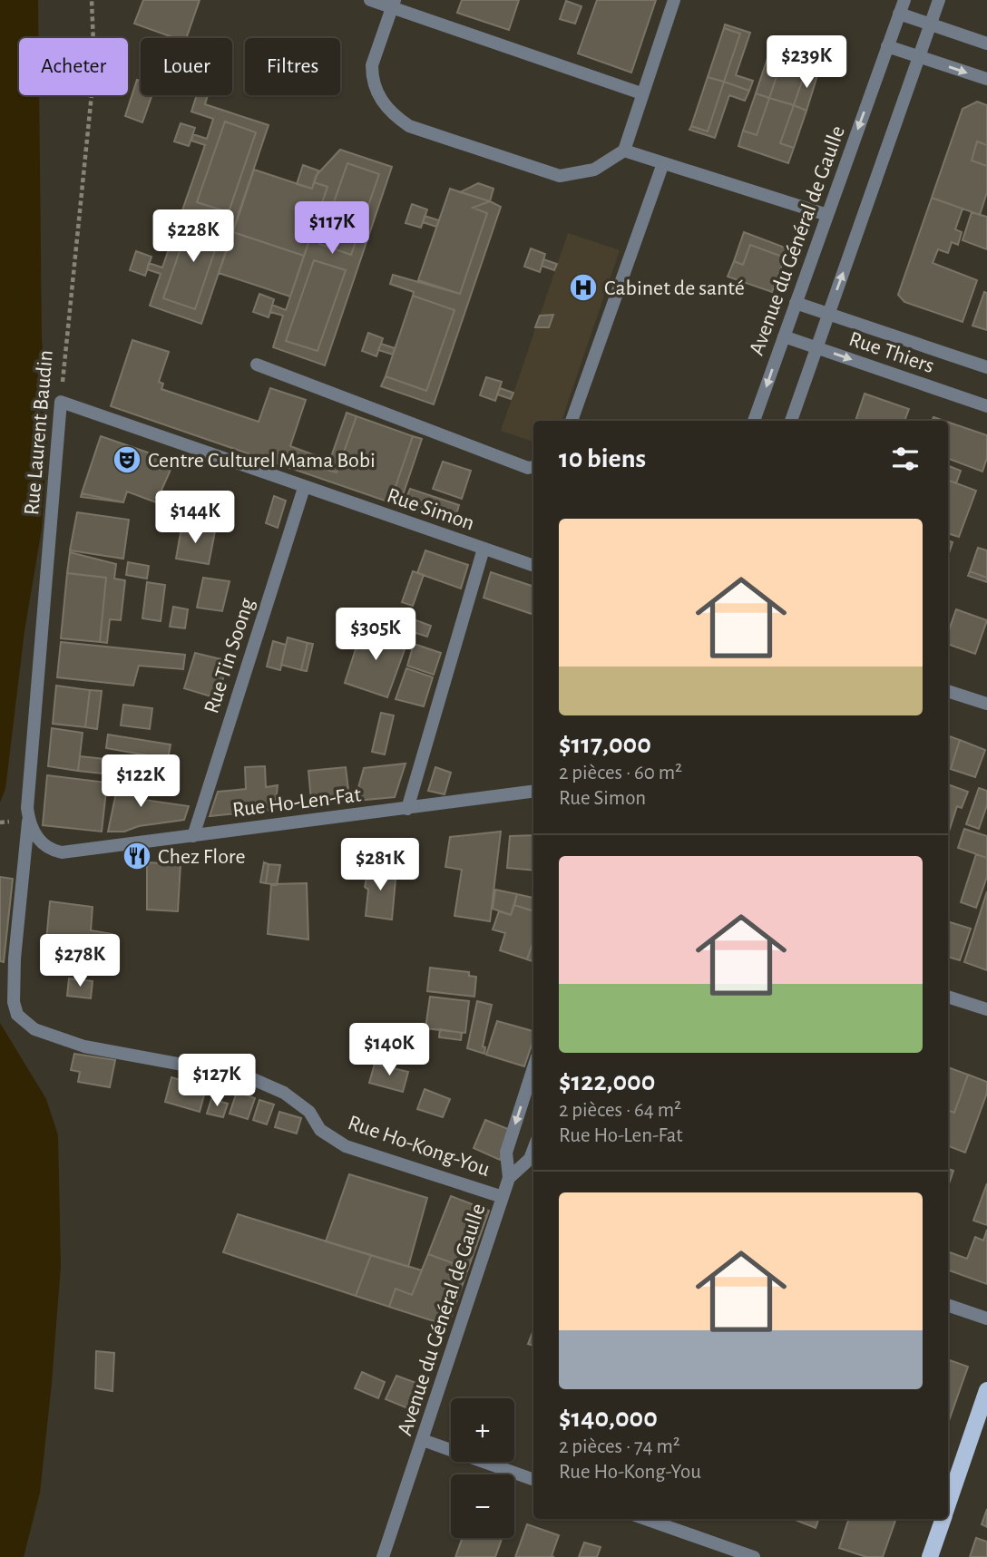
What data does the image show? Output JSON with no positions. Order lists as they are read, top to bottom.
{
  "streets": {
    "street": [
      "Avenue du Général de Gaulle",
      "Rue Thiers",
      "Rue Laurent Baudin",
      "Rue Simon",
      "Rue Tin Soong",
      "Rue Ho-Len-Fat",
      "Rue Ho-Kong-You"
    ]
  },
  "crossings": [
    ["Avenue du Général de Gaulle", "Rue Thiers"],
    ["Avenue du Général de Gaulle", "Rue Ho-Kong-You"],
    ["Rue Laurent Baudin", "Rue Simon"],
    ["Rue Laurent Baudin", "Rue Ho-Len-Fat"],
    ["Rue Laurent Baudin", "Rue Ho-Kong-You"],
    ["Rue Simon", "Rue Tin Soong"],
    ["Rue Tin Soong", "Rue Ho-Len-Fat"],
    ["Rue Ho-Len-Fat", "Rue Ho-Kong-You"]
  ],
  "places": {
    "hospital": ["Cabinet de santé"],
    "theatre": ["Centre Culturel Mama Bobi"],
    "restaurant": ["Chez Flore"]
  },
  "page": {
    "price": [
      "$239K",
      "$117K",
      "$228K",
      "$144K",
      "$305K",
      "$122K",
      "$281K",
      "$278K",
      "$140K",
      "$127K"
    ],
    "chip": ["Acheter", "Louer", "Filtres"],
    "heading": "10 biens",
    "list": [
      {
        "name": "$117,000",
        "note": "2 pièces · 60 m² · Rue Simon"
      },
      {
        "name": "$122,000",
        "note": "2 pièces · 64 m² · Rue Ho-Len-Fat"
      },
      {
        "name": "$140,000",
        "note": "2 pièces · 74 m² · Rue Ho-Kong-You"
      }
    ],
    "map_buttons": ["+", "−"]
  }
}
